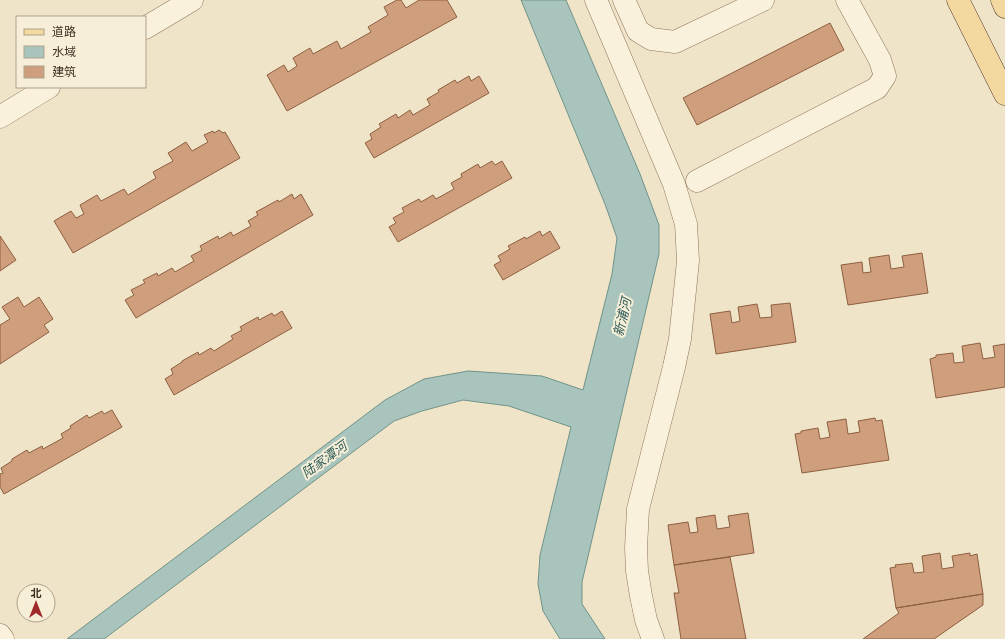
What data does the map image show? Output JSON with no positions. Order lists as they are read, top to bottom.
{
  "water": ["新浦河", "陆家潭河"],
  "legend": ["道路", "水域", "建筑"],
  "north": "top"
}
